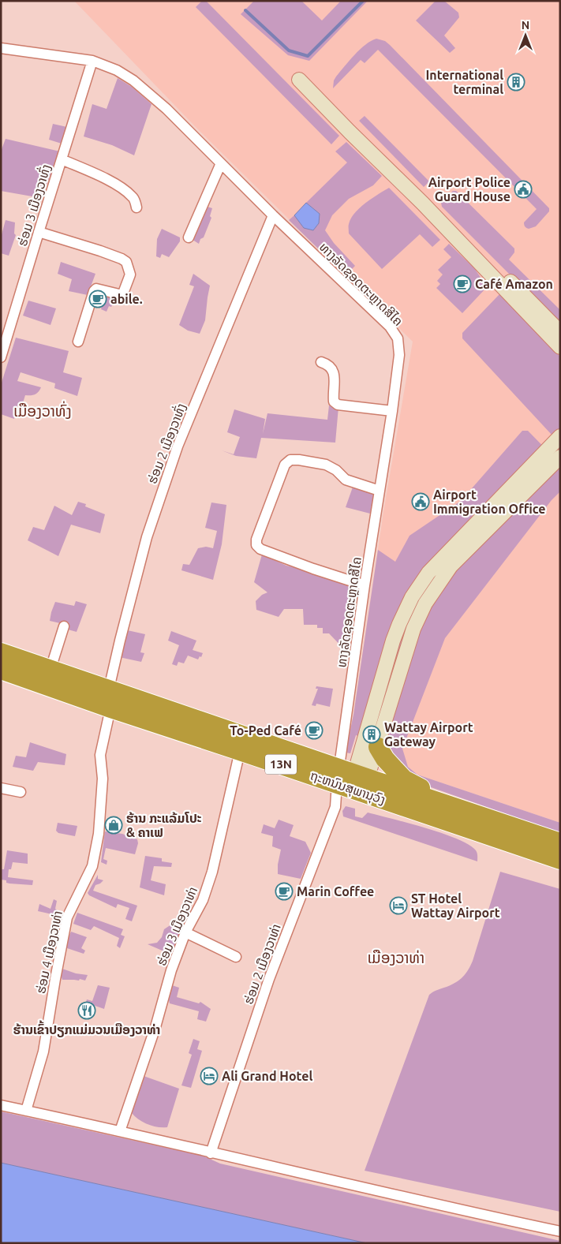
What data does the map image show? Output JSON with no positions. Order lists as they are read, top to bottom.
{
  "streets": {
    "highway": ["13N", "ຖະຫນົນສຸພານຸວົງ"],
    "street": [
      "ຮ່ອມ 3 ເມືອງວາທົ່ງ",
      "ທາງລັດຊອດຕະຫຼາດສີໄຄ",
      "ຮ່ອມ 2 ເມືອງວາທົ່ງ",
      "ຮ່ອມ 3 ເມືອງວາທ່າ",
      "ຮ່ອມ 4 ເມືອງວາທ່າ",
      "ຮ່ອມ 2 ເມືອງວາທ່າ"
    ]
  },
  "crossings": [
    ["ຮ່ອມ 3 ເມືອງວາທົ່ງ", "ທາງລັດຊອດຕະຫຼາດສີໄຄ"],
    ["ທາງລັດຊອດຕະຫຼາດສີໄຄ", "ຮ່ອມ 2 ເມືອງວາທົ່ງ"],
    ["ທາງລັດຊອດຕະຫຼາດສີໄຄ", "ຖະຫນົນສຸພານຸວົງ"],
    ["ທາງລັດຊອດຕະຫຼາດສີໄຄ", "ຮ່ອມ 2 ເມືອງວາທ່າ"],
    ["ຮ່ອມ 2 ເມືອງວາທົ່ງ", "ຖະຫນົນສຸພານຸວົງ"],
    ["ຖະຫນົນສຸພານຸວົງ", "ຮ່ອມ 3 ເມືອງວາທ່າ"],
    ["ຖະຫນົນສຸພານຸວົງ", "ຮ່ອມ 4 ເມືອງວາທ່າ"],
    ["ຖະຫນົນສຸພານຸວົງ", "ຮ່ອມ 2 ເມືອງວາທ່າ"]
  ],
  "districts": ["ເມືອງວາທົ່ງ", "ເມືອງວາທ່າ"],
  "places": {
    "building": ["International terminal", "Wattay Airport Gateway"],
    "public building": ["Airport Police Guard House", "Airport Immigration Office"],
    "cafe": [
      "Café Amazon",
      "abile.",
      "To-Ped Café",
      "Marin Coffee"
    ],
    "shop": ["ຮ້ານ ກະແລ້ມໂປະ & ຄາເຟ"],
    "hotel": ["ST Hotel Wattay Airport", "Ali Grand Hotel"],
    "restaurant": ["ຮ້ານເຂົ້າປຽກແມ່ມວນເມືອງວາທ່າ"]
  },
  "north": "top"
}
